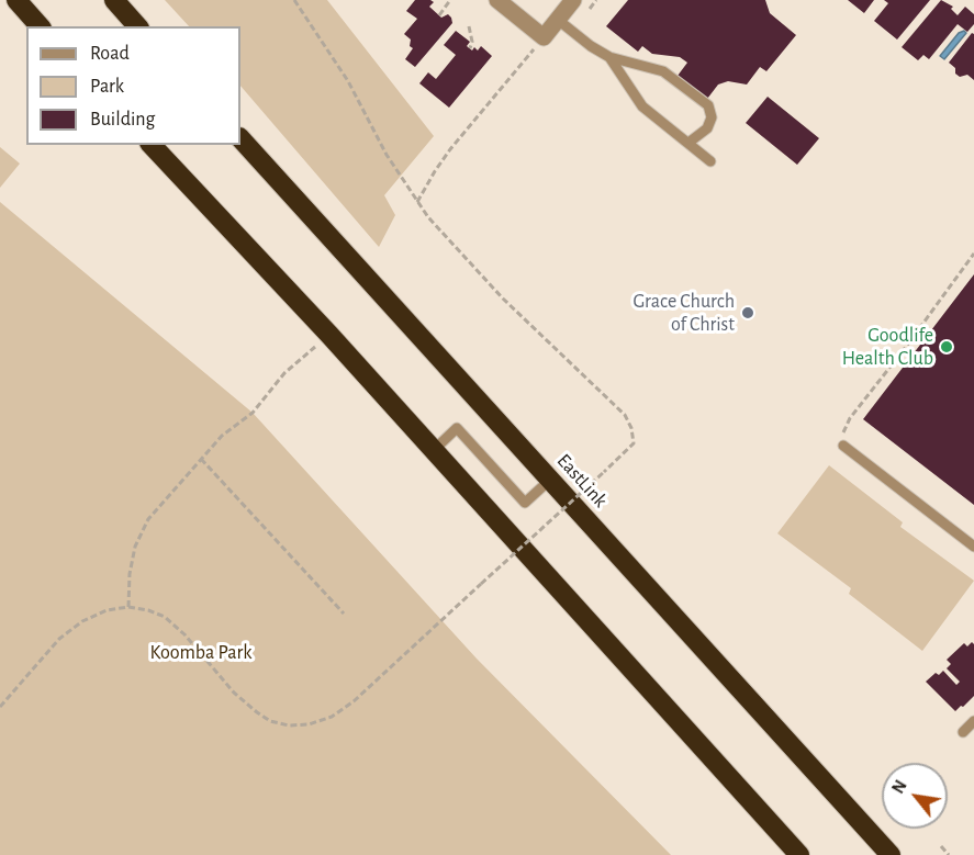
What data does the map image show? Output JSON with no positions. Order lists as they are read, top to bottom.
{
  "streets": {
    "highway": ["EastLink"]
  },
  "parks": ["Koomba Park"],
  "places": ["Grace Church of Christ", "Goodlife Health Club"],
  "legend": ["Road", "Park", "Building"],
  "north": "top left"
}
